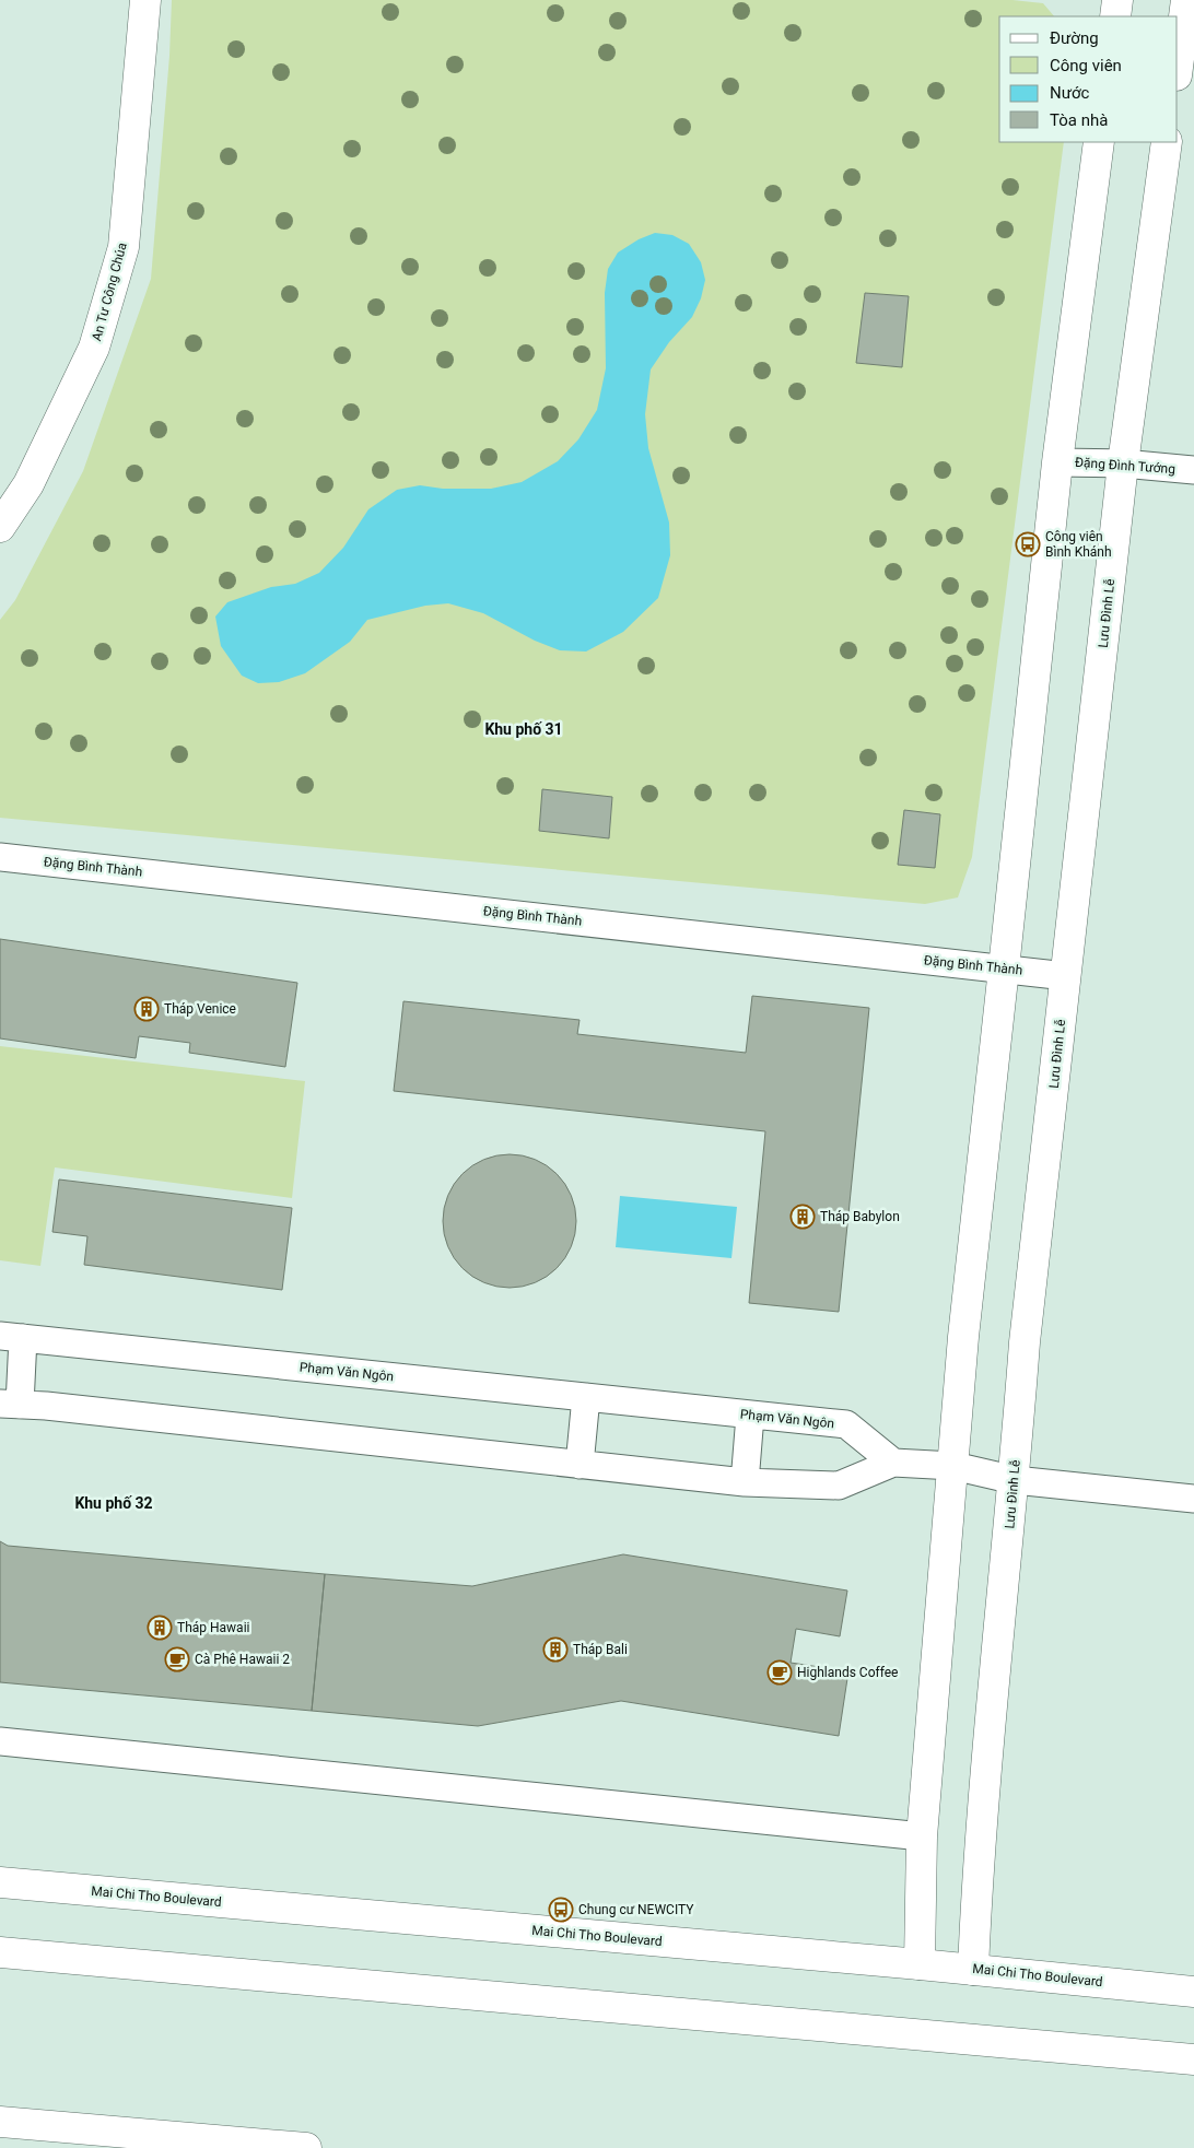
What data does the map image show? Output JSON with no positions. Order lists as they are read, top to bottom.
{
  "streets": {
    "main road": ["An Tư Công Chúa", "Lưu Đình Lễ", "Mai Chi Tho Boulevard"],
    "street": ["Đặng Đình Tướng", "Đặng Bình Thành", "Phạm Văn Ngôn"]
  },
  "crossings": [
    ["Đặng Đình Tướng", "Lưu Đình Lễ"],
    ["Lưu Đình Lễ", "Đặng Bình Thành"],
    ["Lưu Đình Lễ", "Mai Chi Tho Boulevard"]
  ],
  "districts": ["Khu phố 31", "Khu phố 32"],
  "places": {
    "bus stop": ["Công viên Bình Khánh", "Chung cư NEWCITY"],
    "building": [
      "Tháp Venice",
      "Tháp Babylon",
      "Tháp Hawaii",
      "Tháp Bali"
    ],
    "cafe": ["Cà Phê Hawaii 2", "Highlands Coffee"]
  },
  "legend": [
    "Đường",
    "Công viên",
    "Nước",
    "Tòa nhà"
  ]
}
